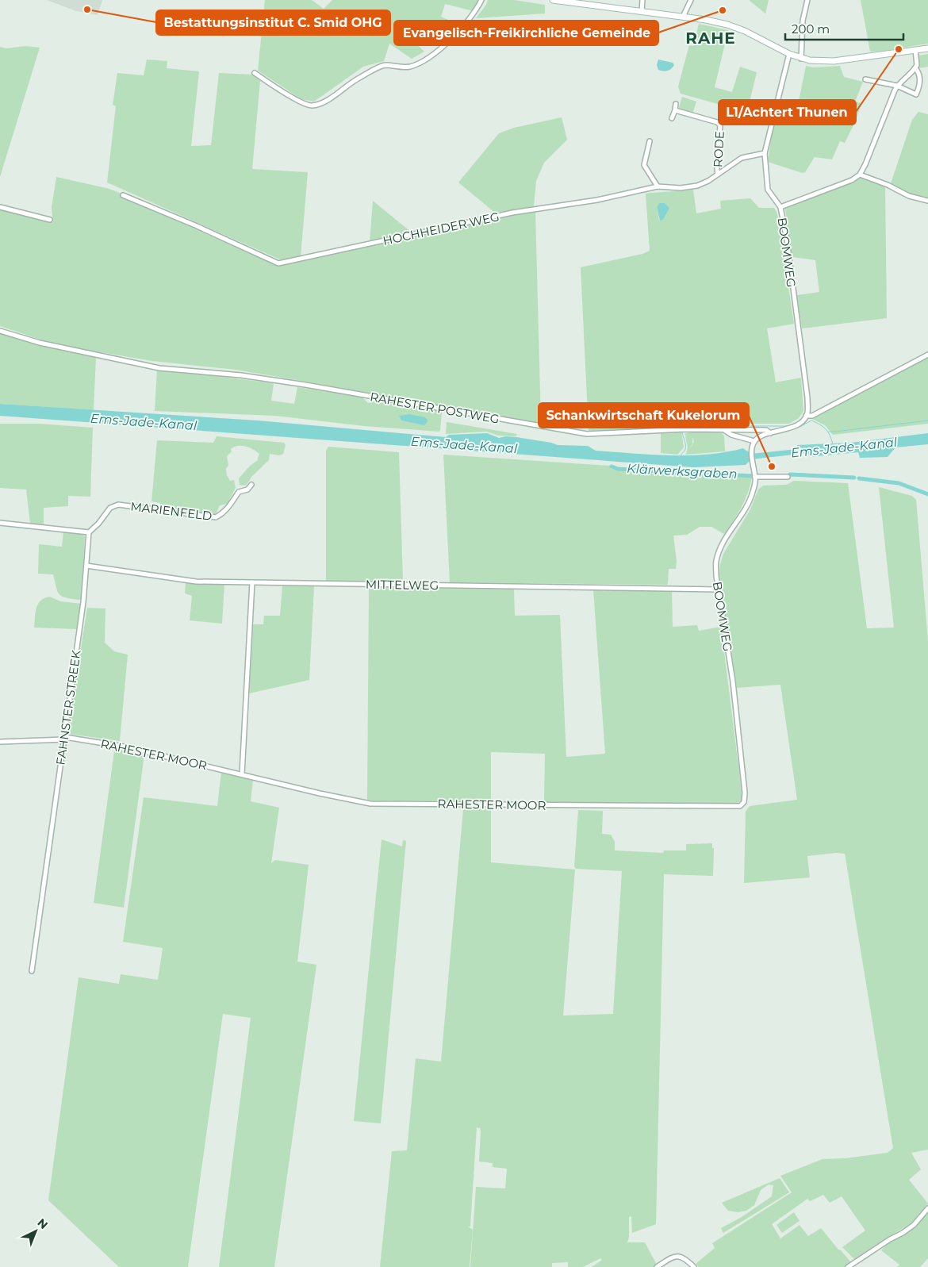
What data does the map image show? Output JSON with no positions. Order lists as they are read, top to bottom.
{
  "streets": {
    "street": [
      "RODE",
      "HOCHHEIDER WEG",
      "BOOMWEG",
      "RAHESTER POSTWEG",
      "MARIENFELD",
      "MITTELWEG",
      "FAHNSTER STREEK",
      "RAHESTER MOOR"
    ]
  },
  "crossings": [
    ["RODE", "HOCHHEIDER WEG"],
    ["HOCHHEIDER WEG", "BOOMWEG"],
    ["BOOMWEG", "MITTELWEG"],
    ["BOOMWEG", "RAHESTER MOOR"],
    ["MARIENFELD", "FAHNSTER STREEK"],
    ["MITTELWEG", "FAHNSTER STREEK"],
    ["FAHNSTER STREEK", "RAHESTER MOOR"]
  ],
  "districts": ["RAHE"],
  "water": ["Ems-Jade-Kanal", "Klärwerksgraben"],
  "places": [
    "Bestattungsinstitut C. Smid OHG",
    "Evangelisch-Freikirchliche Gemeinde",
    "L1/Achtert Thunen",
    "Schankwirtschaft Kukelorum"
  ],
  "scale_bar": "200 m",
  "north": "top right"
}
